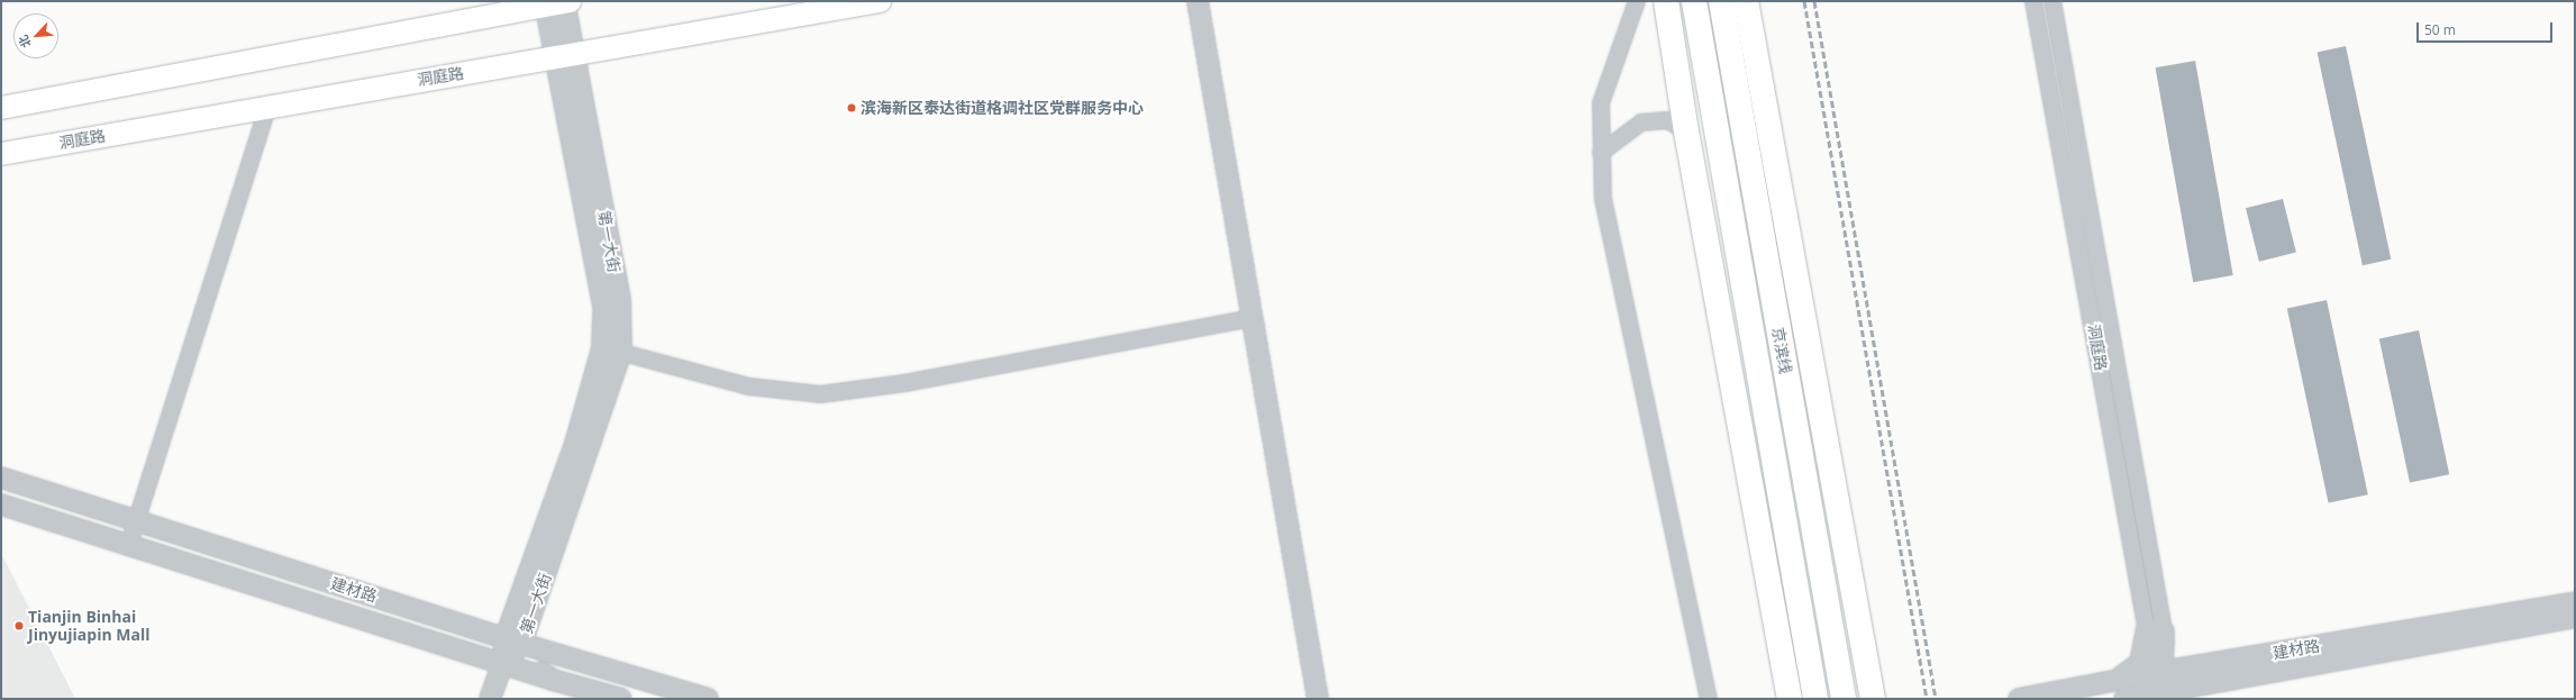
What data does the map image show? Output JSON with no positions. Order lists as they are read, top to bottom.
{
  "streets": {
    "highway": ["京滨线"],
    "main road": ["洞庭路"],
    "street": ["第一大街", "建材路"]
  },
  "crossings": [
    ["洞庭路", "第一大街"],
    ["第一大街", "建材路"]
  ],
  "places": ["滨海新区泰达街道格调社区党群服务中心", "Tianjin Binhai Jinyujiapin Mall"],
  "scale_bar": "50 m",
  "north": "bottom left"
}
